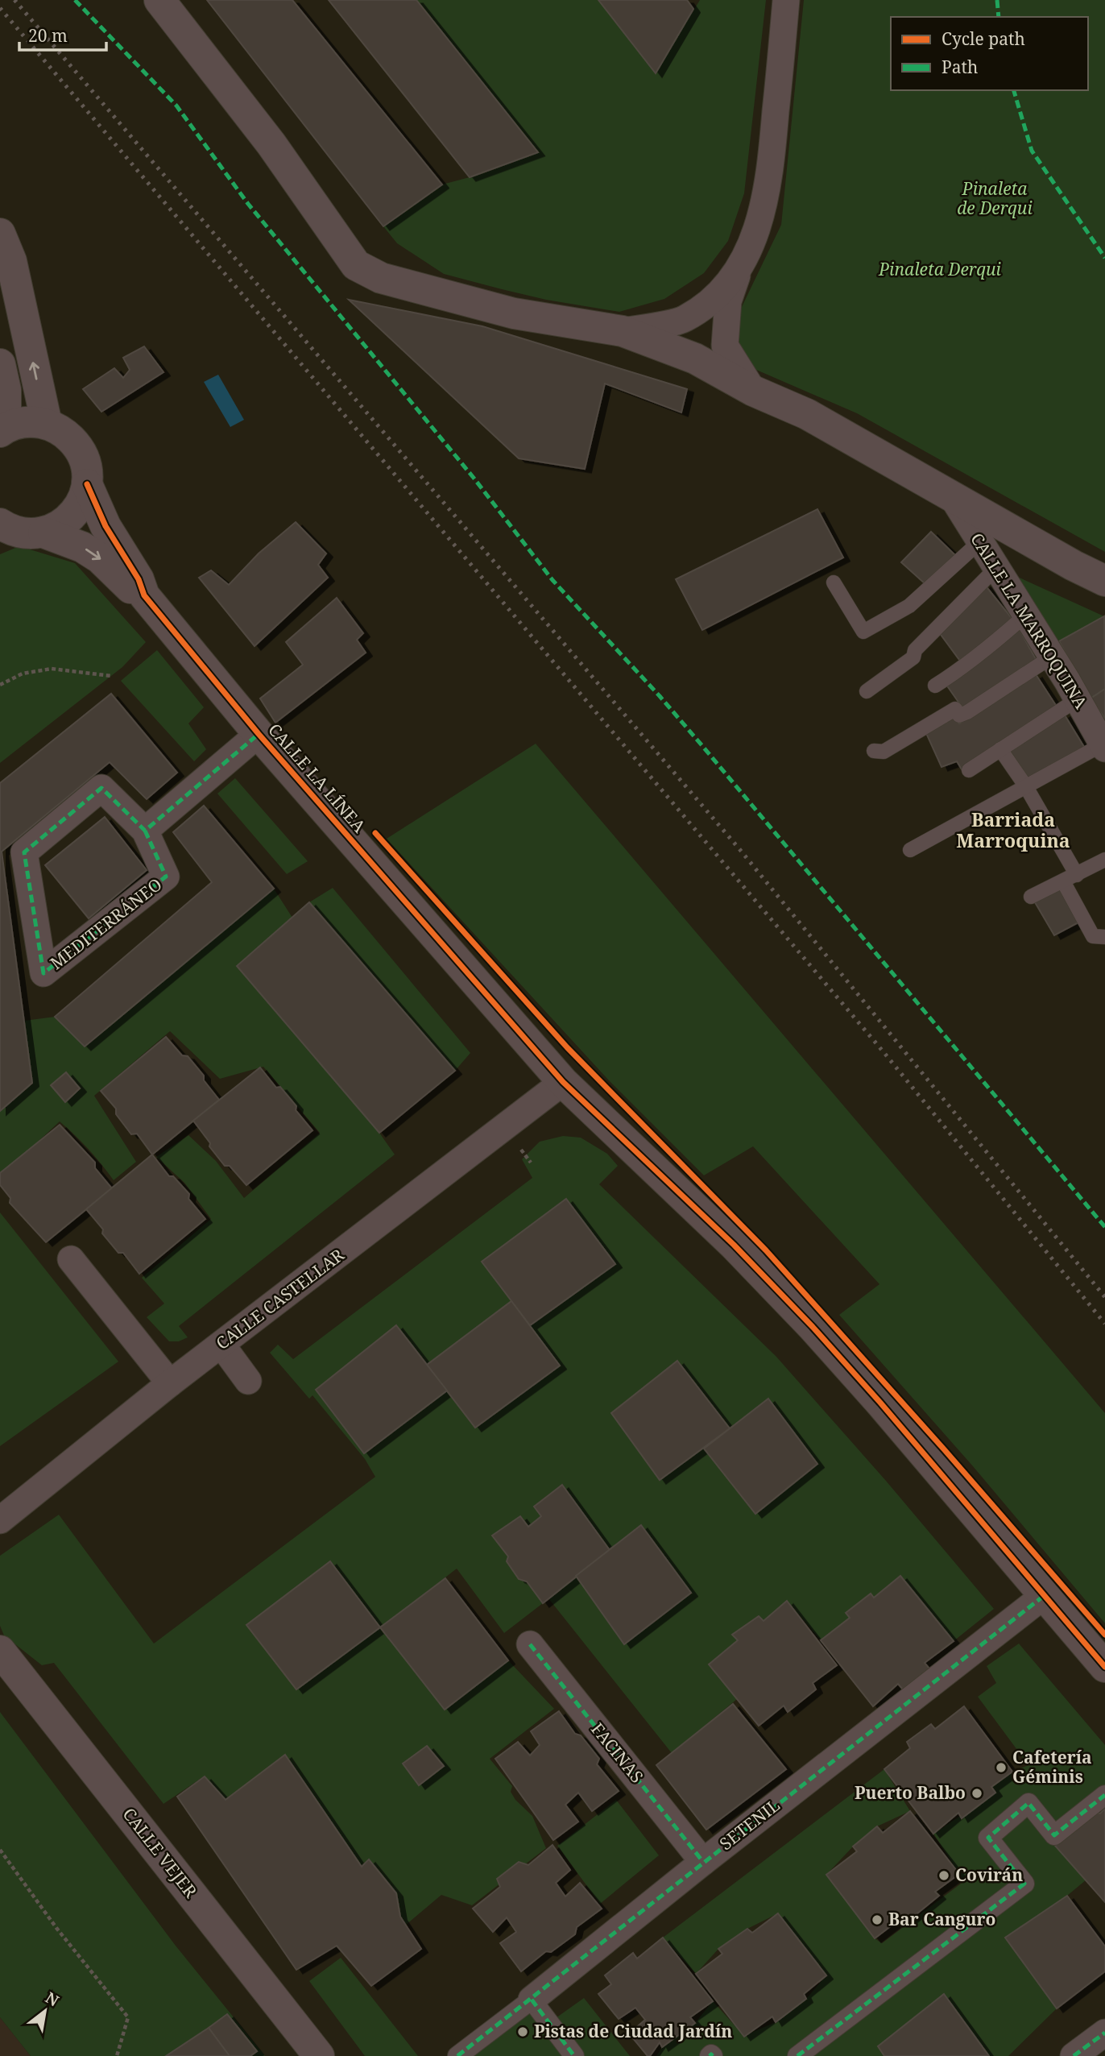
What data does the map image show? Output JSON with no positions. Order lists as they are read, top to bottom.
{
  "streets": {
    "street": [
      "CALLE LA MARROQUINA",
      "CALLE LA LÍNEA",
      "MEDITERRÁNEO",
      "CALLE CASTELLAR",
      "FACINAS",
      "SETENIL",
      "CALLE VEJER"
    ]
  },
  "crossings": [
    ["CALLE LA LÍNEA", "CALLE CASTELLAR"],
    ["CALLE LA LÍNEA", "SETENIL"],
    ["FACINAS", "SETENIL"]
  ],
  "districts": ["Barriada Marroquina"],
  "parks": ["Pinaleta de Derqui", "Pinaleta Derqui"],
  "places": [
    "Cafetería Géminis",
    "Puerto Balbo",
    "Covirán",
    "Bar Canguro",
    "Pistas de Ciudad Jardín"
  ],
  "legend": ["Cycle path", "Path"],
  "scale_bar": "20 m",
  "north": "top right"
}
